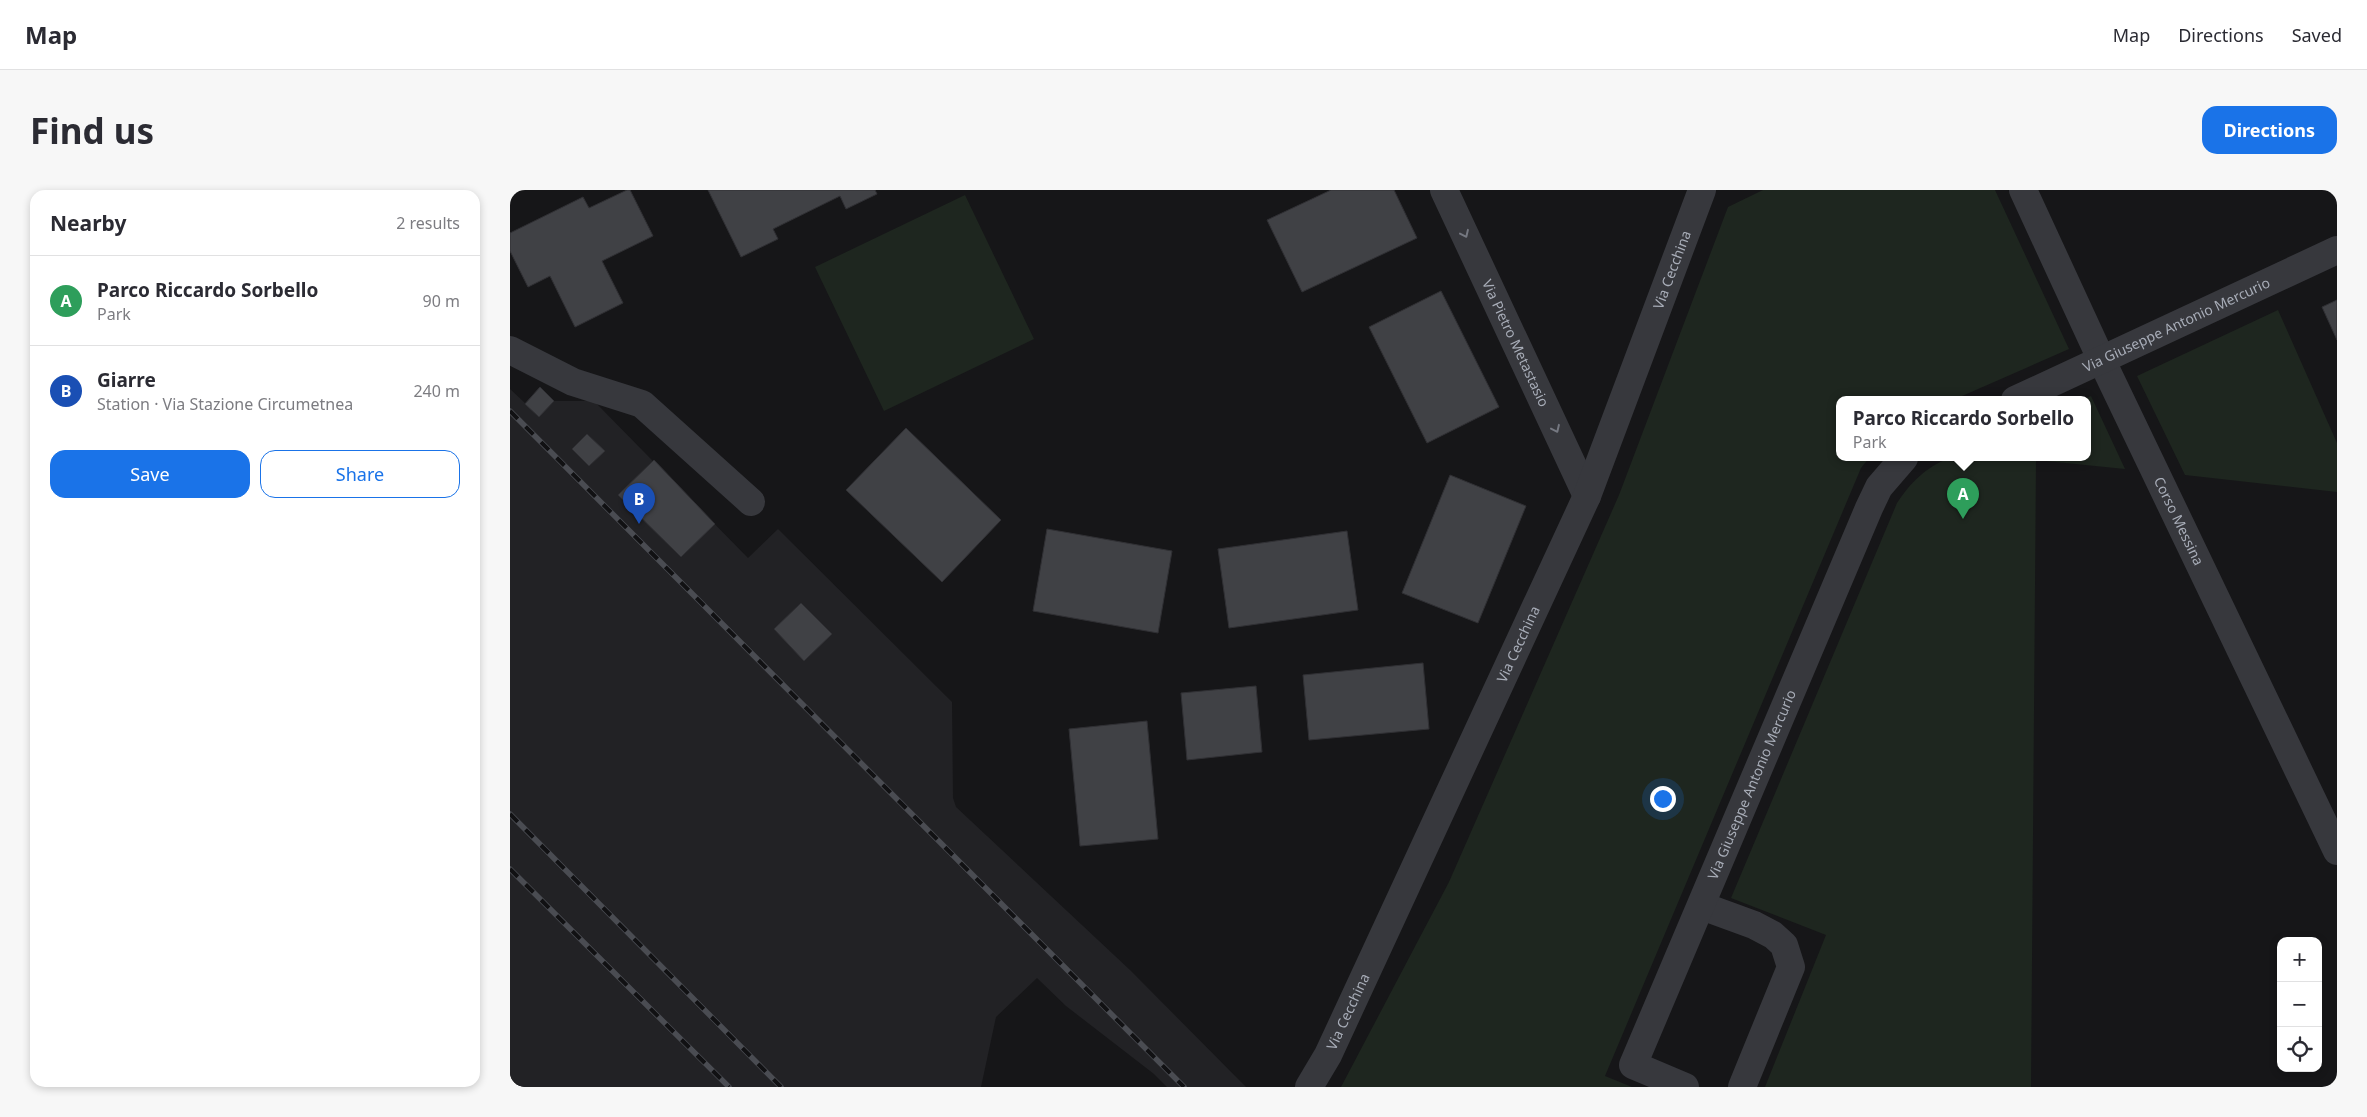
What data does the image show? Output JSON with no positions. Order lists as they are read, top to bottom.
{
  "streets": {
    "street": [
      "Via Cecchina",
      "Via Giuseppe Antonio Mercurio",
      "Via Pietro Metastasio",
      "Corso Messina"
    ]
  },
  "crossings": [
    ["Via Cecchina", "Via Pietro Metastasio"],
    ["Via Giuseppe Antonio Mercurio", "Corso Messina"]
  ],
  "one_way": ["Via Pietro Metastasio"],
  "page": {
    "header": "Map",
    "nav": ["Map", "Directions", "Saved"],
    "buttons": [
      "Directions",
      ["Save", "Share"]
    ],
    "title": "Find us",
    "heading": ["Nearby", "2 results"],
    "list": [
      {
        "mark": "A",
        "name": "Parco Riccardo Sorbello",
        "note": "Park",
        "value": "90 m"
      },
      {
        "mark": "B",
        "name": "Giarre",
        "note": "Station · Via Stazione Circumetnea",
        "value": "240 m"
      }
    ],
    "popup": ["Parco Riccardo Sorbello", "Park"],
    "pins": ["A", "B"],
    "map_buttons": ["+", "−"]
  }
}
